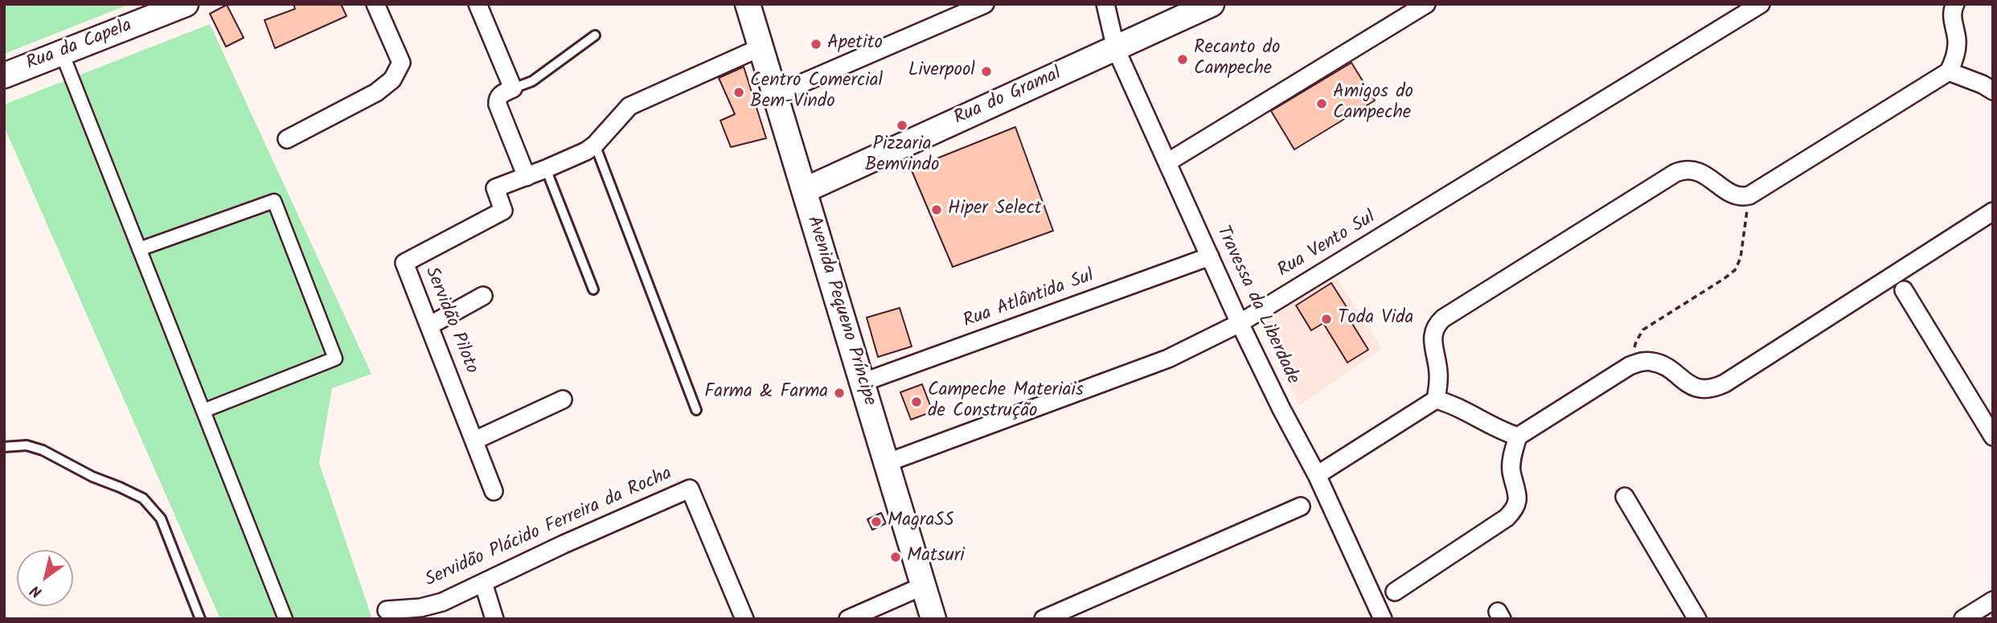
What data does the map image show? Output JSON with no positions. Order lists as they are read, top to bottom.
{
  "streets": {
    "main road": ["Rua da Capela", "Rua do Gramal", "Avenida Pequeno Príncipe"],
    "street": [
      "Rua Vento Sul",
      "Rua Atlântida Sul",
      "Travessa da Liberdade",
      "Servidão Piloto",
      "Servidão Plácido Ferreira da Rocha"
    ]
  },
  "crossings": [
    ["Rua do Gramal", "Travessa da Liberdade"],
    ["Rua do Gramal", "Avenida Pequeno Príncipe"],
    ["Rua Vento Sul", "Travessa da Liberdade"],
    ["Rua Vento Sul", "Avenida Pequeno Príncipe"],
    ["Rua Atlântida Sul", "Travessa da Liberdade"],
    ["Rua Atlântida Sul", "Avenida Pequeno Príncipe"],
    ["Avenida Pequeno Príncipe", "Servidão Piloto"]
  ],
  "places": [
    "Apetito",
    "Recanto do Campeche",
    "Liverpool",
    "Centro Comercial Bem-Vindo",
    "Amigos do Campeche",
    "Pizzaria Bemvindo",
    "Hiper Select",
    "Toda Vida",
    "Farma & Farma",
    "Campeche Materiais de Construção",
    "MagraSS",
    "Matsuri"
  ],
  "north": "bottom left"
}
